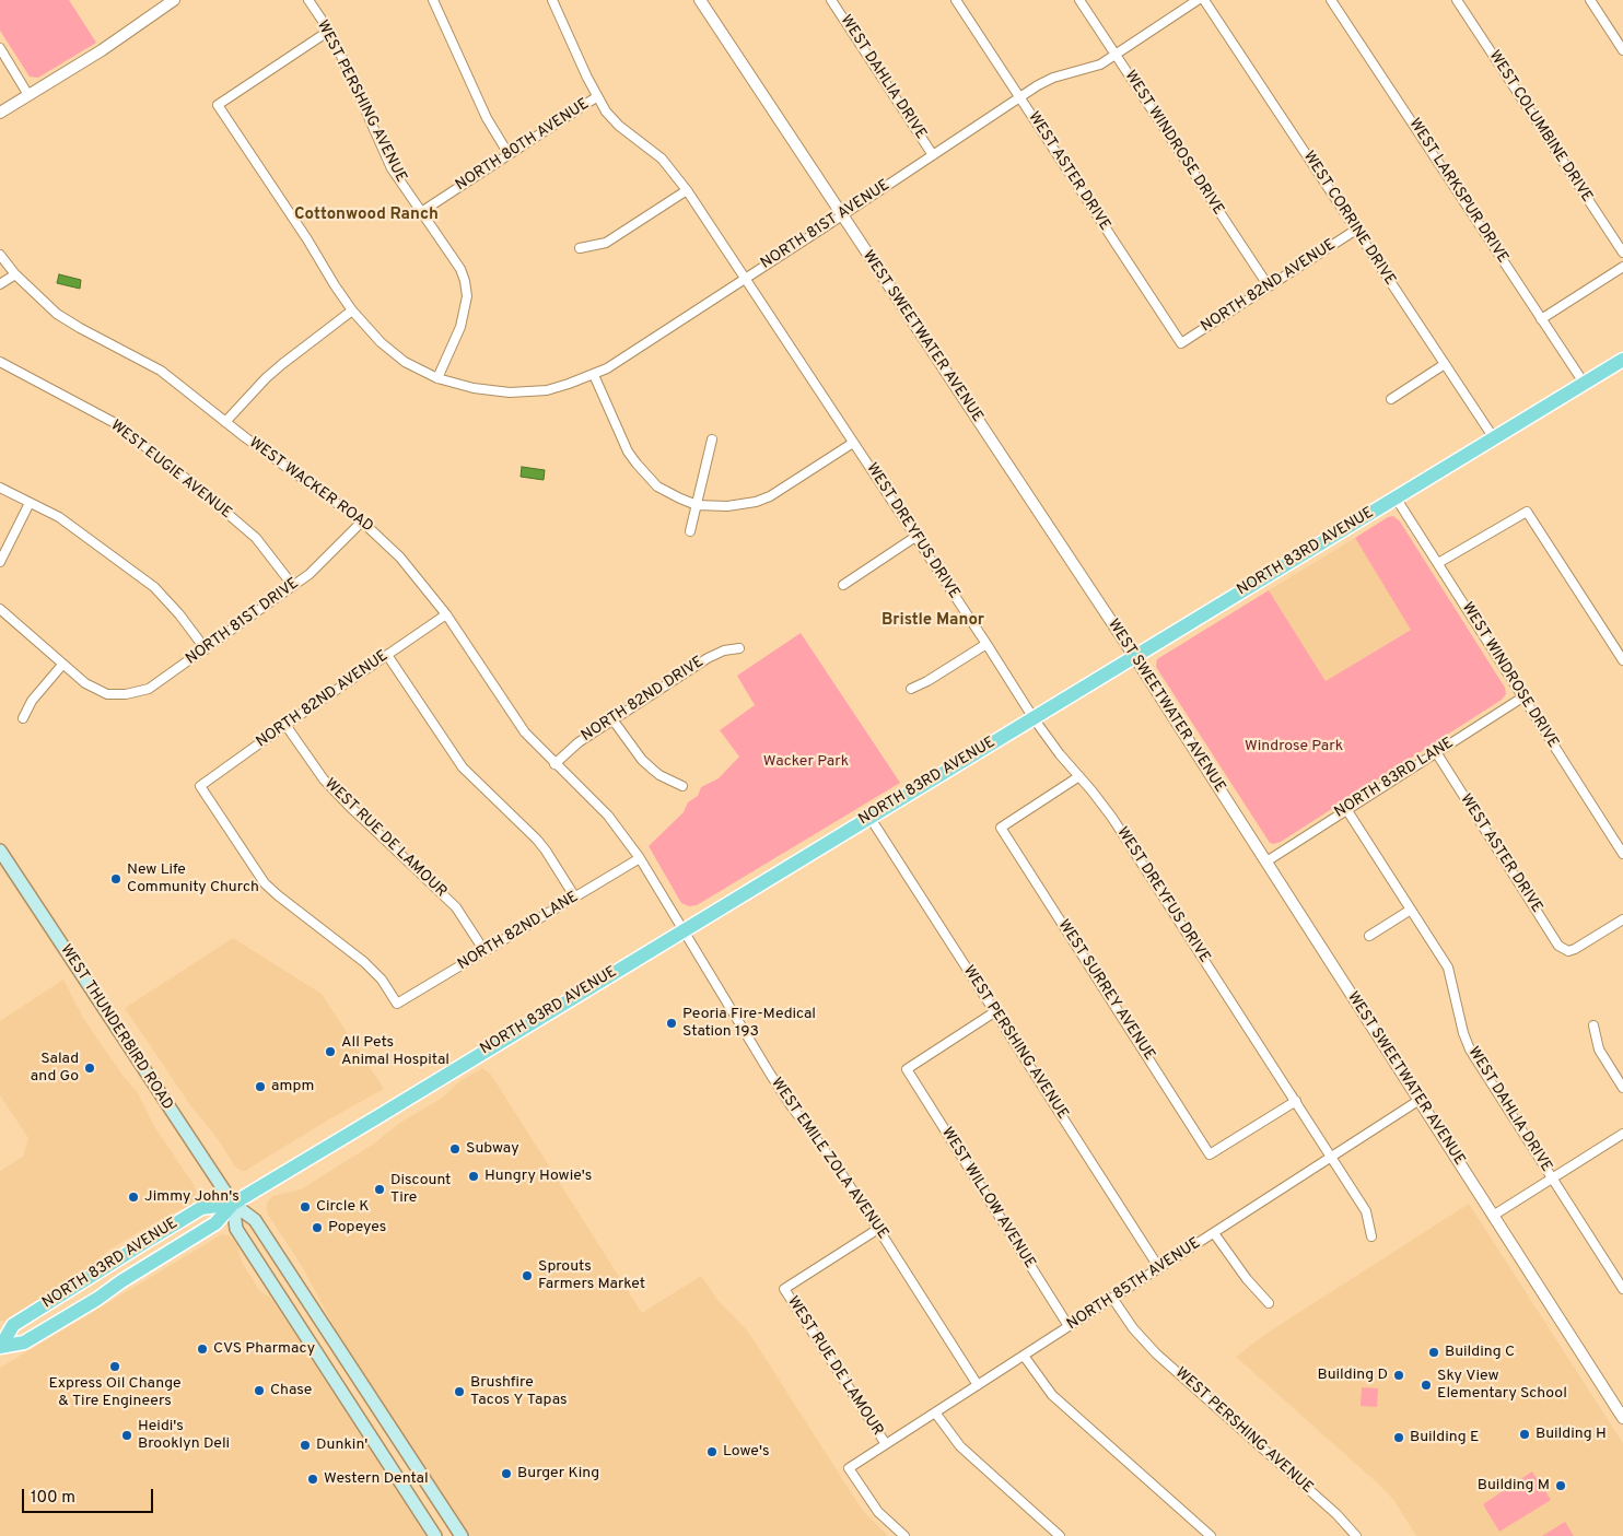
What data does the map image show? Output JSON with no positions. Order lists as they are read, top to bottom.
{
  "streets": {
    "main road": ["NORTH 83RD AVENUE", "WEST THUNDERBIRD ROAD"],
    "street": [
      "WEST DAHLIA DRIVE",
      "WEST PERSHING AVENUE",
      "WEST COLUMBINE DRIVE",
      "WEST WINDROSE DRIVE",
      "NORTH 80TH AVENUE",
      "WEST ASTER DRIVE",
      "WEST LARKSPUR DRIVE",
      "WEST CORRINE DRIVE",
      "NORTH 81ST AVENUE",
      "NORTH 82ND AVENUE",
      "WEST SWEETWATER AVENUE",
      "WEST EUGIE AVENUE",
      "WEST WACKER ROAD",
      "WEST DREYFUS DRIVE",
      "NORTH 81ST DRIVE",
      "NORTH 82ND DRIVE",
      "NORTH 83RD LANE",
      "WEST RUE DE LAMOUR",
      "NORTH 82ND LANE",
      "WEST SURREY AVENUE",
      "WEST EMILE ZOLA AVENUE",
      "WEST WILLOW AVENUE",
      "NORTH 85TH AVENUE"
    ]
  },
  "crossings": [
    ["WEST DAHLIA DRIVE", "NORTH 81ST AVENUE"],
    ["WEST DAHLIA DRIVE", "NORTH 83RD LANE"],
    ["WEST PERSHING AVENUE", "NORTH 80TH AVENUE"],
    ["WEST PERSHING AVENUE", "NORTH 81ST AVENUE"],
    ["WEST PERSHING AVENUE", "NORTH 83RD AVENUE"],
    ["WEST PERSHING AVENUE", "WEST WILLOW AVENUE"],
    ["WEST PERSHING AVENUE", "NORTH 85TH AVENUE"],
    ["WEST WINDROSE DRIVE", "NORTH 81ST AVENUE"],
    ["WEST WINDROSE DRIVE", "NORTH 82ND AVENUE"],
    ["WEST WINDROSE DRIVE", "NORTH 83RD AVENUE"],
    ["WEST WINDROSE DRIVE", "NORTH 83RD LANE"],
    ["NORTH 80TH AVENUE", "WEST DREYFUS DRIVE"],
    ["WEST ASTER DRIVE", "NORTH 81ST AVENUE"],
    ["WEST ASTER DRIVE", "NORTH 82ND AVENUE"],
    ["WEST ASTER DRIVE", "NORTH 83RD LANE"],
    ["WEST LARKSPUR DRIVE", "NORTH 83RD AVENUE"],
    ["WEST CORRINE DRIVE", "NORTH 82ND AVENUE"],
    ["WEST CORRINE DRIVE", "NORTH 83RD AVENUE"],
    ["NORTH 81ST AVENUE", "WEST SWEETWATER AVENUE"],
    ["NORTH 81ST AVENUE", "WEST DREYFUS DRIVE"],
    ["NORTH 82ND AVENUE", "WEST WACKER ROAD"],
    ["NORTH 82ND AVENUE", "WEST RUE DE LAMOUR"],
    ["NORTH 82ND AVENUE", "NORTH 82ND LANE"],
    ["WEST SWEETWATER AVENUE", "NORTH 83RD AVENUE"],
    ["WEST SWEETWATER AVENUE", "NORTH 83RD LANE"],
    ["WEST SWEETWATER AVENUE", "NORTH 85TH AVENUE"],
    ["WEST EUGIE AVENUE", "NORTH 81ST DRIVE"],
    ["WEST WACKER ROAD", "NORTH 83RD AVENUE"],
    ["WEST WACKER ROAD", "NORTH 81ST DRIVE"],
    ["WEST WACKER ROAD", "NORTH 82ND DRIVE"],
    ["WEST WACKER ROAD", "NORTH 82ND LANE"],
    ["WEST WACKER ROAD", "WEST EMILE ZOLA AVENUE"],
    ["WEST DREYFUS DRIVE", "NORTH 83RD AVENUE"],
    ["WEST DREYFUS DRIVE", "WEST SURREY AVENUE"],
    ["WEST DREYFUS DRIVE", "NORTH 85TH AVENUE"],
    ["NORTH 83RD AVENUE", "WEST THUNDERBIRD ROAD"],
    ["NORTH 83RD AVENUE", "WEST EMILE ZOLA AVENUE"],
    ["WEST RUE DE LAMOUR", "NORTH 82ND LANE"],
    ["WEST RUE DE LAMOUR", "WEST EMILE ZOLA AVENUE"],
    ["WEST RUE DE LAMOUR", "NORTH 85TH AVENUE"],
    ["WEST EMILE ZOLA AVENUE", "NORTH 85TH AVENUE"],
    ["WEST WILLOW AVENUE", "NORTH 85TH AVENUE"]
  ],
  "districts": ["Cottonwood Ranch", "Bristle Manor"],
  "parks": ["Windrose Park", "Wacker Park"],
  "places": [
    "New Life Community Church",
    "Peoria Fire-Medical Station 193",
    "All Pets Animal Hospital",
    "Salad and Go",
    "ampm",
    "Subway",
    "Hungry Howie's",
    "Discount Tire",
    "Jimmy John's",
    "Circle K",
    "Popeyes",
    "Sprouts Farmers Market",
    "CVS Pharmacy",
    "Building C",
    "Express Oil Change & Tire Engineers",
    "Building D",
    "Sky View Elementary School",
    "Chase",
    "Brushfire Tacos Y Tapas",
    "Building H",
    "Heidi's Brooklyn Deli",
    "Building E",
    "Dunkin'",
    "Lowe's",
    "Burger King",
    "Western Dental",
    "Building M"
  ],
  "scale_bar": "100 m"
}
